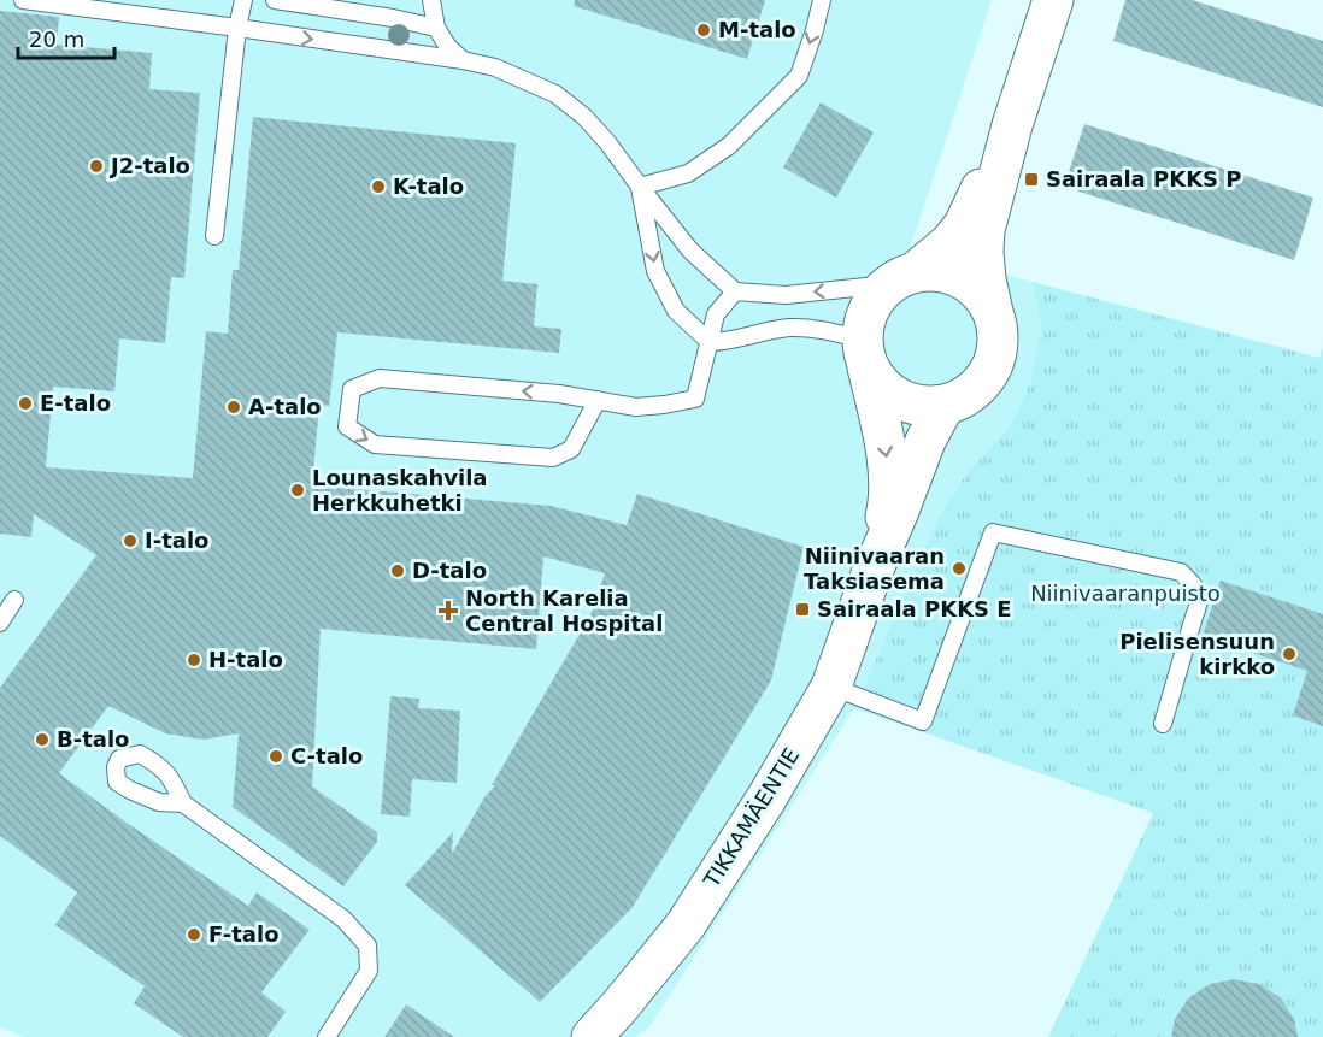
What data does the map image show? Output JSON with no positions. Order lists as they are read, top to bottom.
{
  "streets": {
    "street": ["TIKKAMÄENTIE"]
  },
  "parks": ["Niinivaaranpuisto"],
  "places": {
    "other": [
      "M-talo",
      "J2-talo",
      "K-talo",
      "E-talo",
      "A-talo",
      "Lounaskahvila Herkkuhetki",
      "I-talo",
      "Niinivaaran Taksiasema",
      "D-talo",
      "Pielisensuun kirkko",
      "H-talo",
      "B-talo",
      "C-talo",
      "F-talo"
    ],
    "transit": ["Sairaala PKKS P", "Sairaala PKKS E"],
    "health": ["North Karelia Central Hospital"]
  },
  "scale_bar": "20 m"
}
